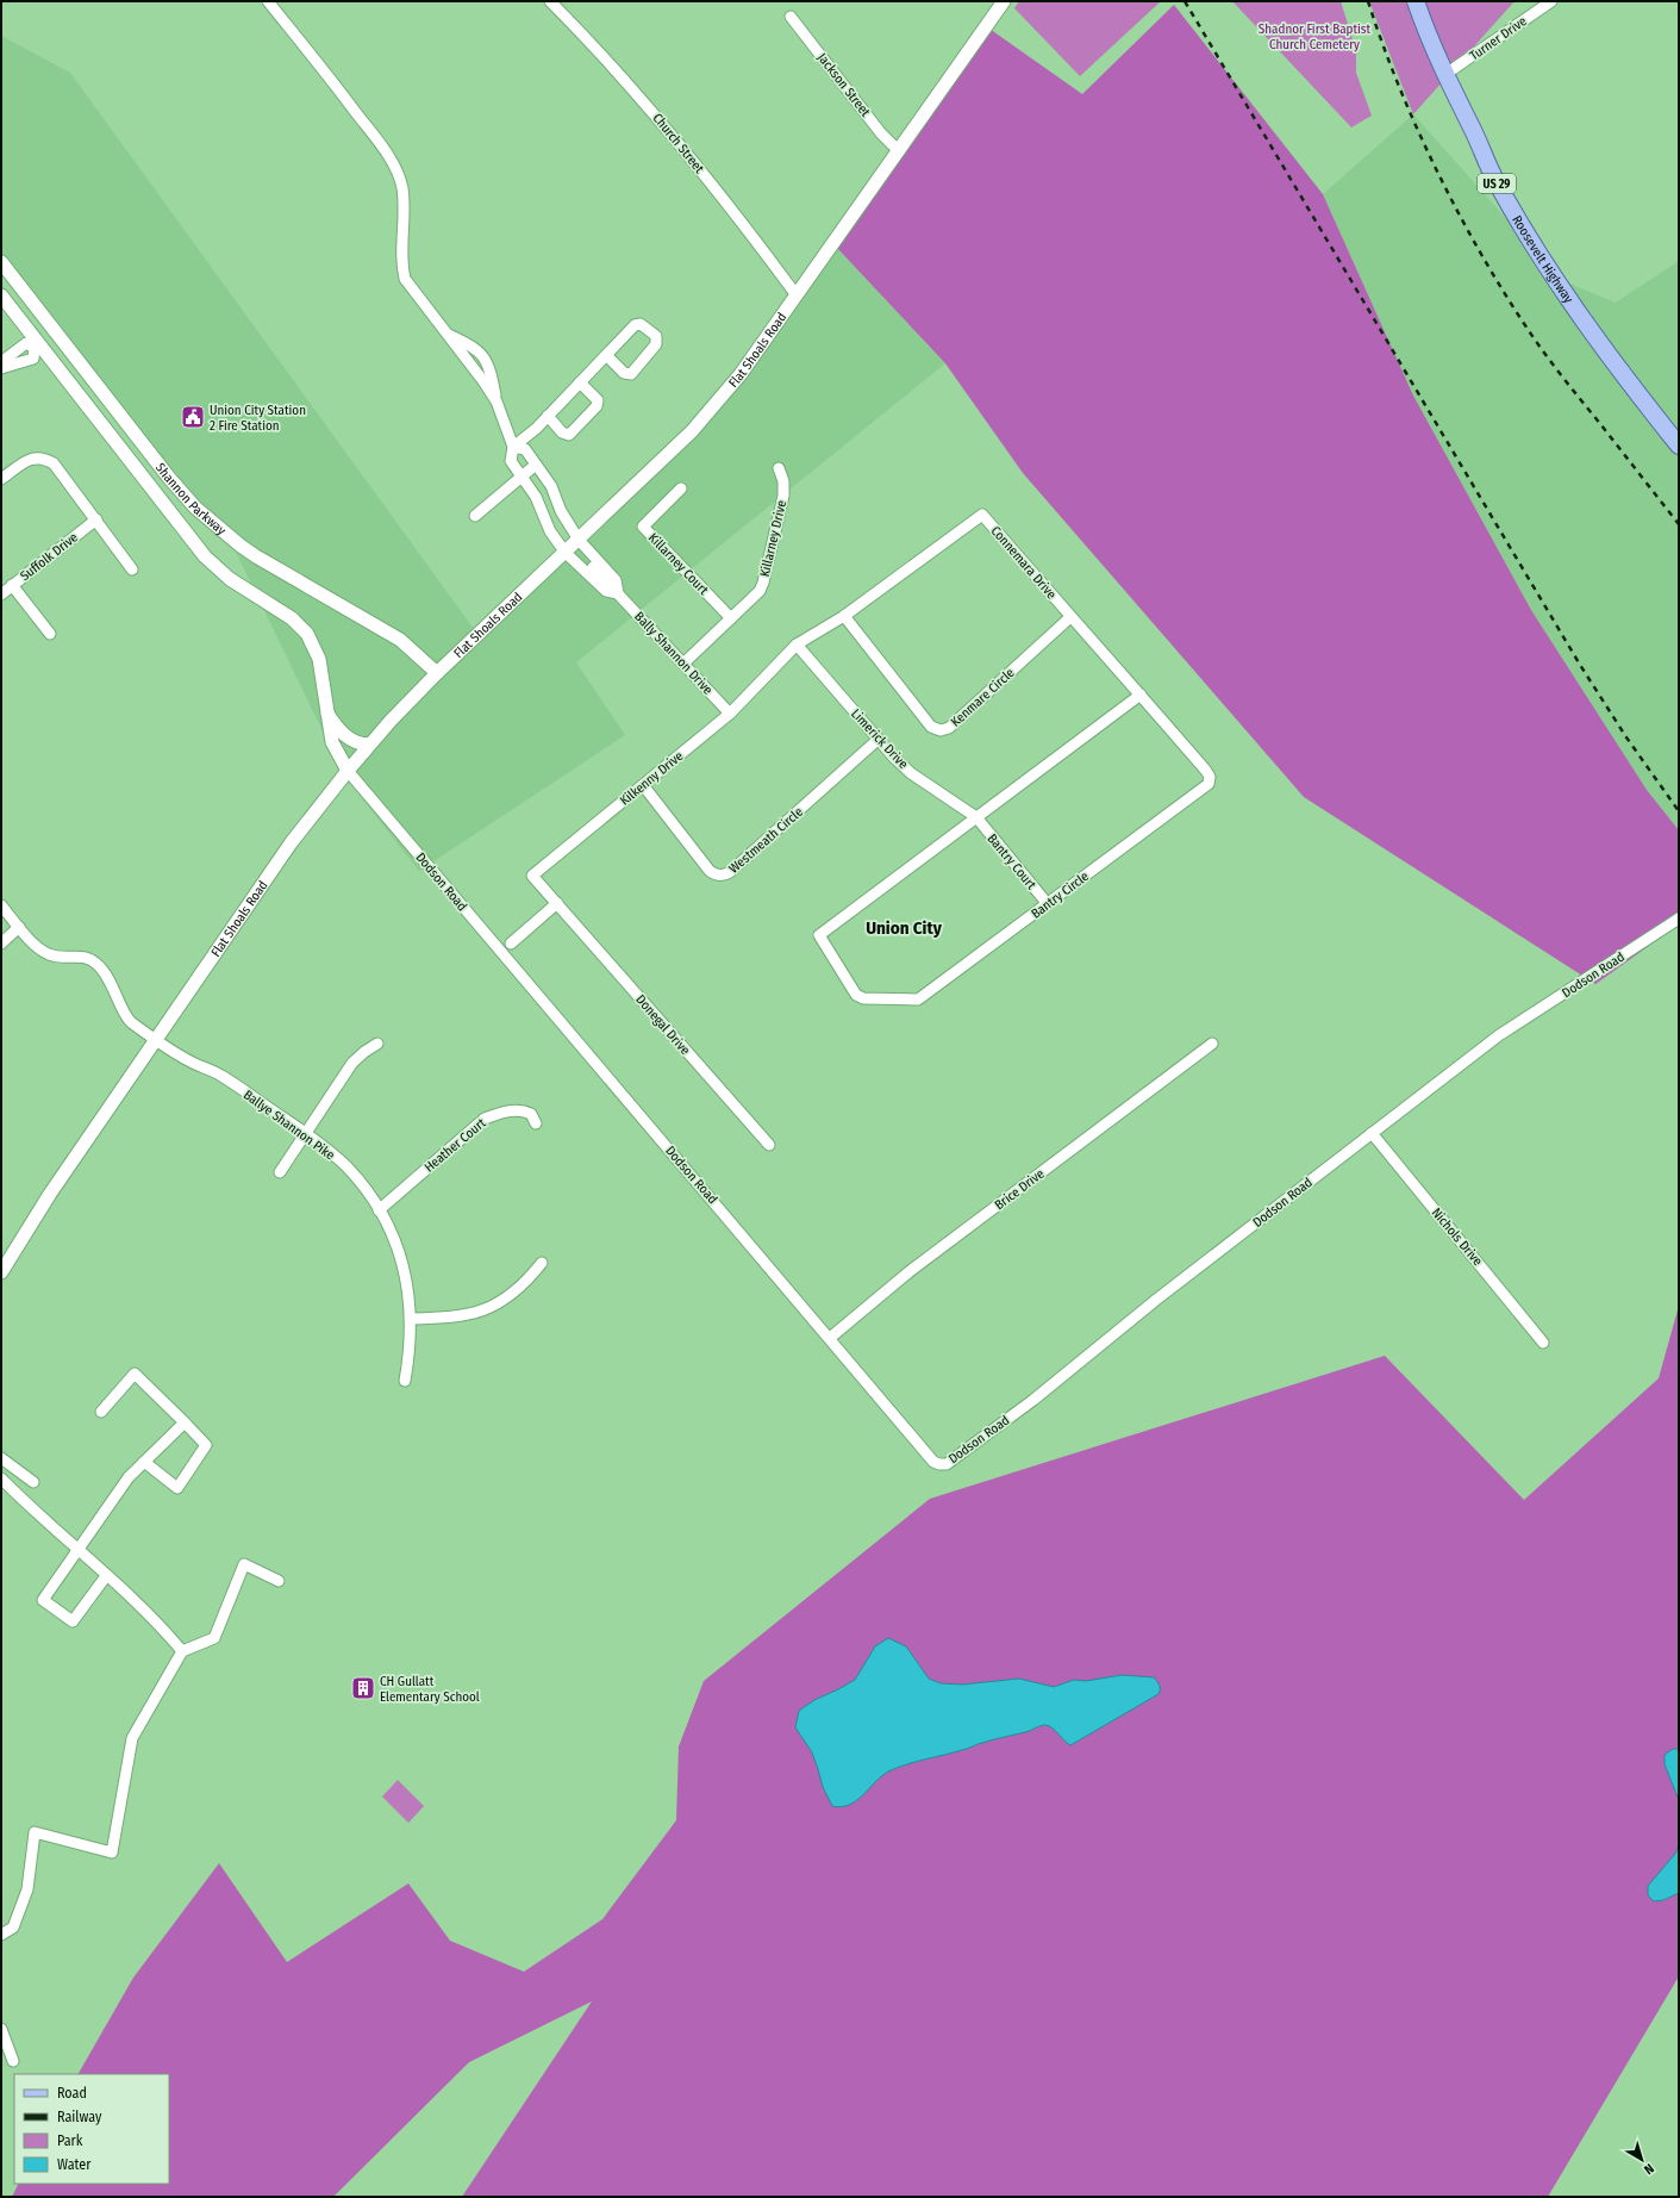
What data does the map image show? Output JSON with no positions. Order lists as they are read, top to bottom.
{
  "streets": {
    "main road": ["US 29", "Roosevelt Highway"],
    "street": [
      "Turner Drive",
      "Jackson Street",
      "Church Street",
      "Flat Shoals Road",
      "Shannon Parkway",
      "Killarney Drive",
      "Suffolk Drive",
      "Connemara Drive",
      "Killarney Court",
      "Bally Shannon Drive",
      "Kenmare Circle",
      "Limerick Drive",
      "Kilkenny Drive",
      "Westmeath Circle",
      "Bantry Court",
      "Dodson Road",
      "Bantry Circle",
      "Donegal Drive",
      "Ballye Shannon Pike",
      "Heather Court",
      "Brice Drive",
      "Nichols Drive"
    ]
  },
  "crossings": [
    ["Turner Drive", "Roosevelt Highway"],
    ["Jackson Street", "Flat Shoals Road"],
    ["Church Street", "Flat Shoals Road"],
    ["Flat Shoals Road", "Shannon Parkway"],
    ["Flat Shoals Road", "Bally Shannon Drive"],
    ["Flat Shoals Road", "Dodson Road"],
    ["Flat Shoals Road", "Ballye Shannon Pike"],
    ["Shannon Parkway", "Dodson Road"],
    ["Killarney Drive", "Killarney Court"],
    ["Killarney Drive", "Bally Shannon Drive"],
    ["Connemara Drive", "Kenmare Circle"],
    ["Connemara Drive", "Kilkenny Drive"],
    ["Connemara Drive", "Bantry Circle"],
    ["Bally Shannon Drive", "Kilkenny Drive"],
    ["Kenmare Circle", "Kilkenny Drive"],
    ["Limerick Drive", "Kilkenny Drive"],
    ["Limerick Drive", "Westmeath Circle"],
    ["Limerick Drive", "Bantry Court"],
    ["Limerick Drive", "Bantry Circle"],
    ["Kilkenny Drive", "Westmeath Circle"],
    ["Kilkenny Drive", "Donegal Drive"],
    ["Bantry Court", "Bantry Circle"],
    ["Dodson Road", "Brice Drive"],
    ["Dodson Road", "Nichols Drive"],
    ["Ballye Shannon Pike", "Heather Court"]
  ],
  "districts": ["Union City"],
  "parks": ["Shadnor First Baptist Church Cemetery"],
  "places": {
    "public building": ["Union City Station 2 Fire Station"],
    "building": ["CH Gullatt Elementary School"]
  },
  "legend": [
    "Road",
    "Railway",
    "Park",
    "Water"
  ],
  "north": "bottom right"
}
